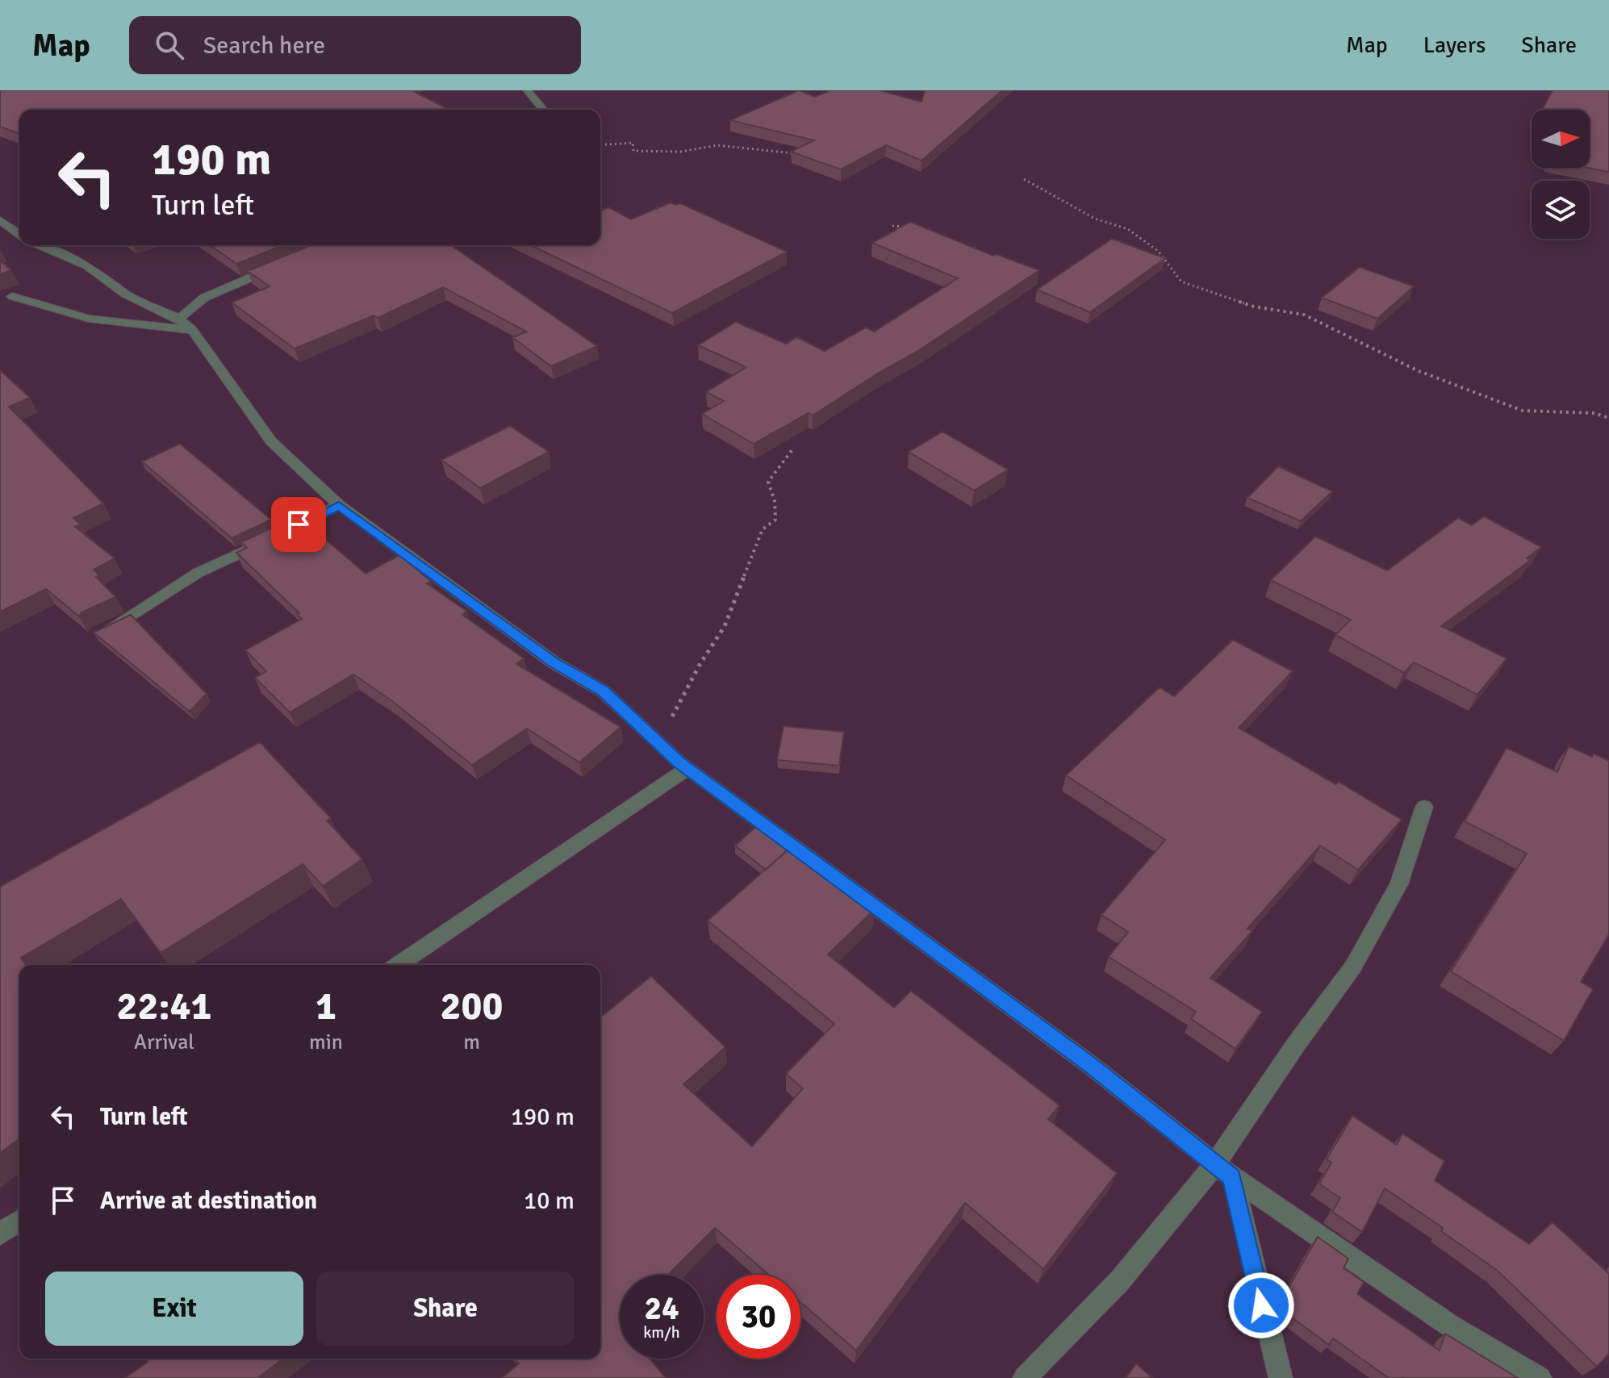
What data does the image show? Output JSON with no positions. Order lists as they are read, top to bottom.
{
  "north": "right",
  "page": {
    "header": "Map",
    "search": "Search here",
    "nav": ["Map", "Layers", "Share"],
    "turn": ["190 m", "Turn left"],
    "eta": [
      "22:41",
      "Arrival",
      "1",
      "min",
      "200",
      "m"
    ],
    "list": [
      {
        "name": "Turn left",
        "value": "190 m"
      },
      {
        "name": "Arrive at destination",
        "value": "10 m"
      }
    ],
    "buttons": ["Exit", "Share"],
    "speed": "24 km/h",
    "limit": "30"
  }
}
